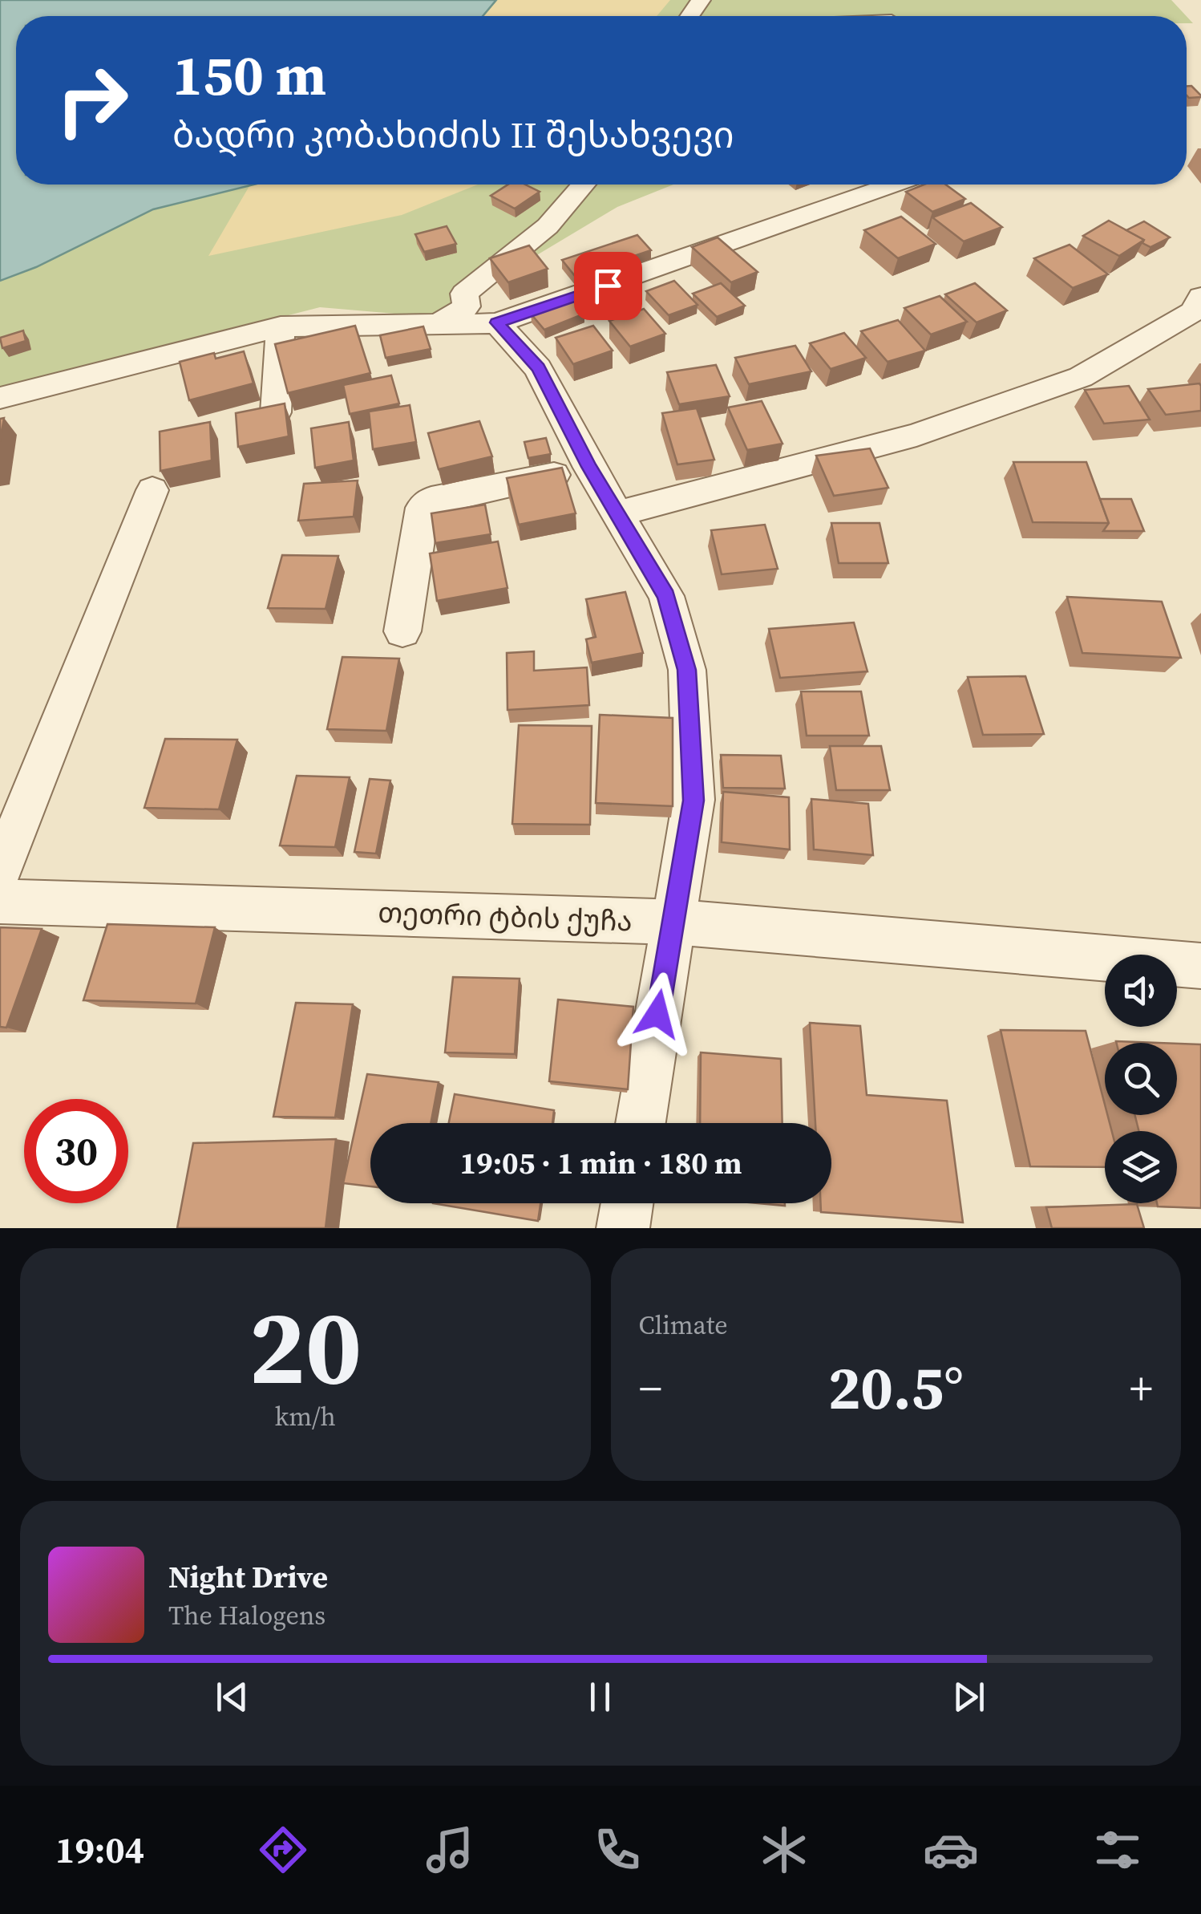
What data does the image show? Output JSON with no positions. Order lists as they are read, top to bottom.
{
  "streets": {
    "street": ["თეთრი ტბის ქუჩა"]
  },
  "page": {
    "turn": ["150 m", "ბადრი კობახიძის II შესახვევი"],
    "limit": "30",
    "trip": "19:05 · 1 min · 180 m",
    "tile": [
      ["20", "km/h"],
      "Climate"
    ],
    "heat": ["−", "20.5°", "+"],
    "song": ["Night Drive", "The Halogens"],
    "tabs": "19:04"
  }
}
